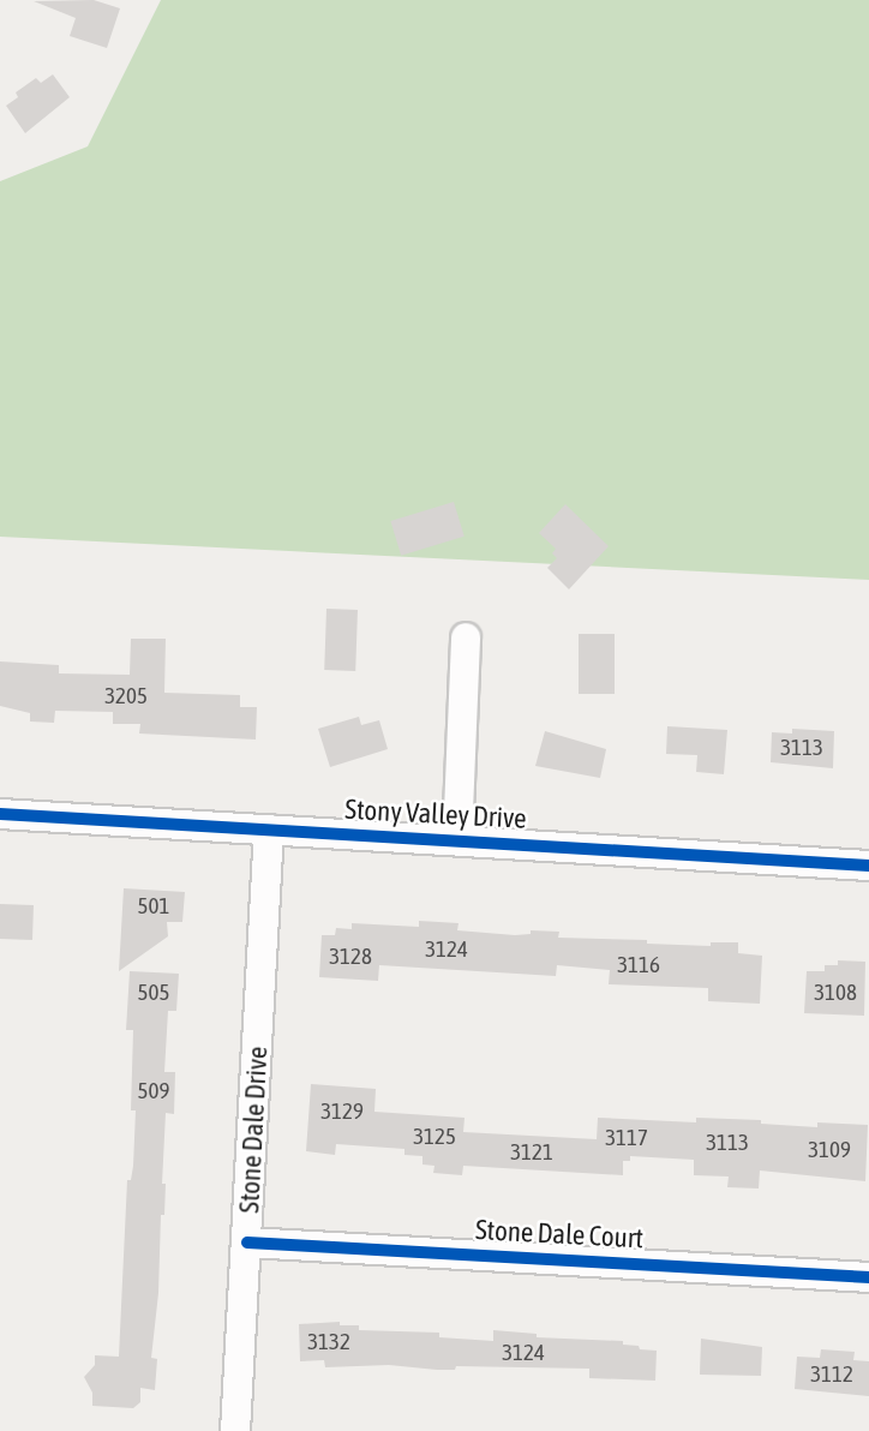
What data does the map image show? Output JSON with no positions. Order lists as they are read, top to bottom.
{
  "streets": {
    "street": ["Stony Valley Drive", "Stone Dale Drive", "Stone Dale Court"]
  },
  "crossings": [
    ["Stony Valley Drive", "Stone Dale Drive"],
    ["Stone Dale Drive", "Stone Dale Court"]
  ],
  "house_numbers": [
    "3205",
    "3113",
    "501",
    "3124",
    "3128",
    "3116",
    "505",
    "3108",
    "509",
    "3129",
    "3125",
    "3117",
    "3113",
    "3109",
    "3121",
    "3132",
    "3124",
    "3112"
  ]
}
